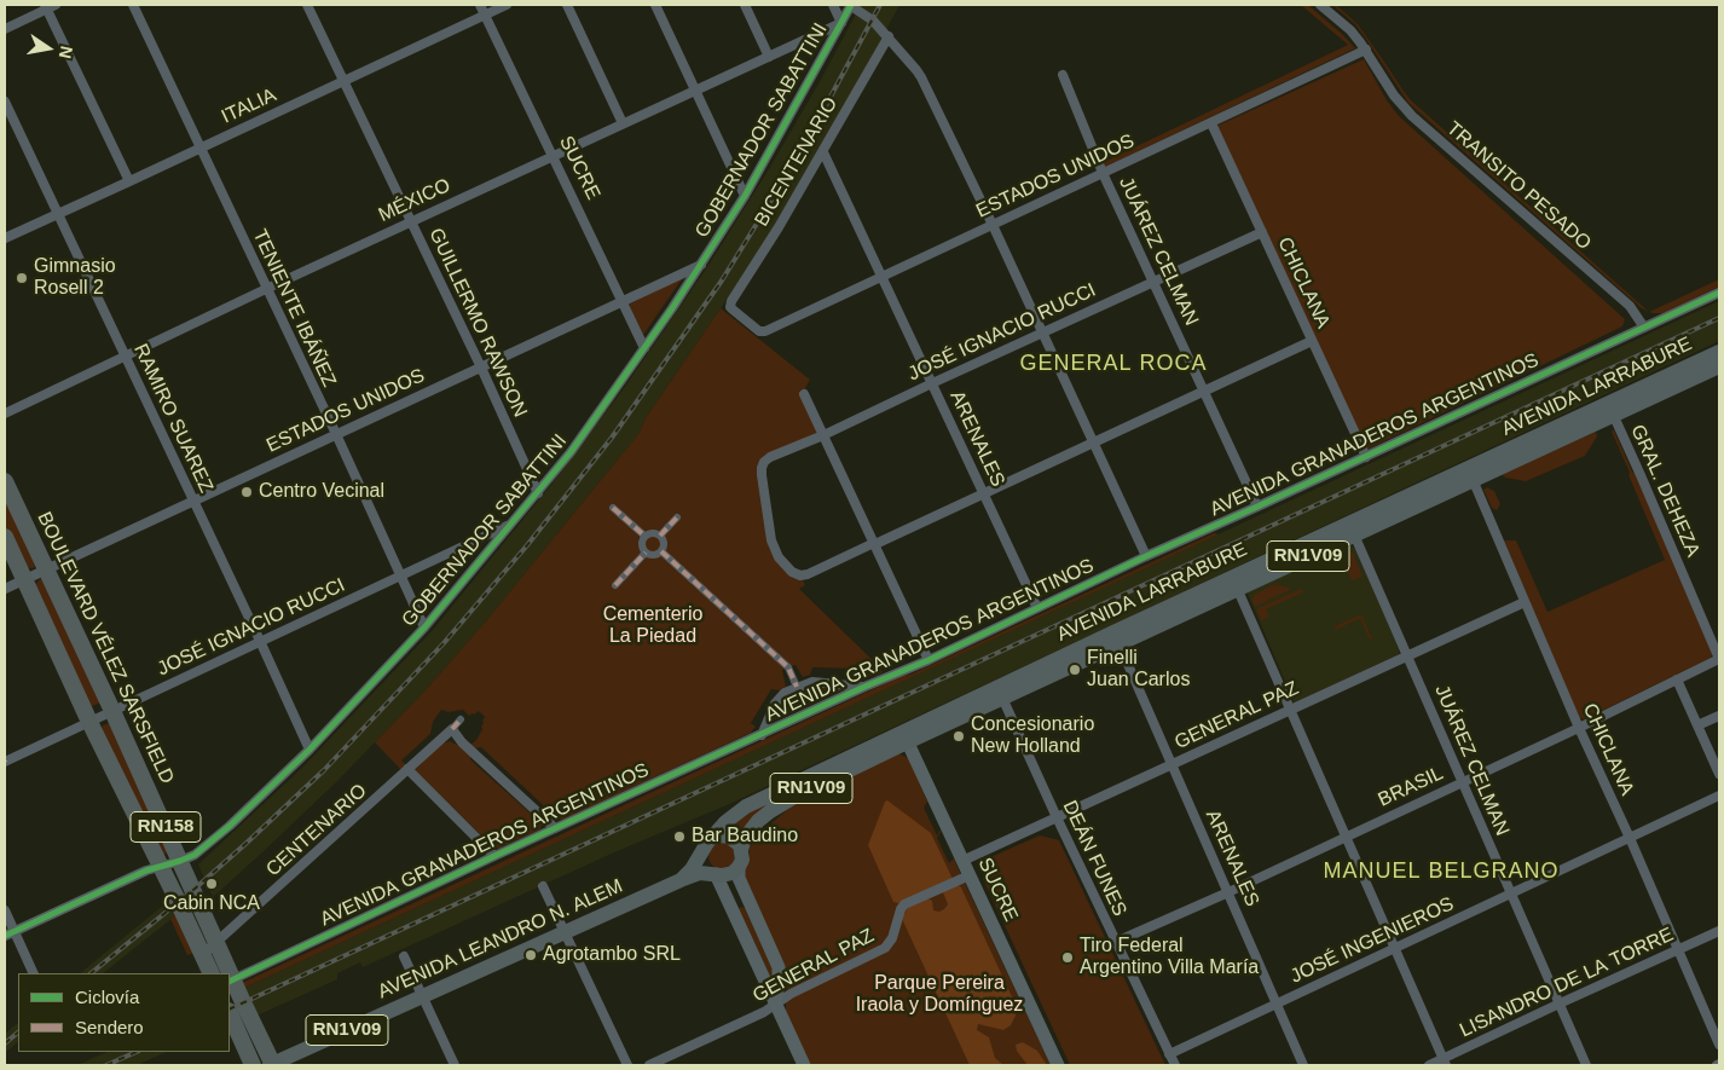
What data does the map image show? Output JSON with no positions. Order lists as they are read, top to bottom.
{
  "streets": {
    "highway": ["BOULEVARD VÉLEZ SARSFIELD", "RN158"],
    "main road": [
      "SUCRE",
      "AVENIDA LARRABURE",
      "RN1V09",
      "AVENIDA LEANDRO N. ALEM"
    ],
    "street": [
      "ITALIA",
      "GOBERNADOR SABATTINI",
      "BICENTENARIO",
      "ESTADOS UNIDOS",
      "TRANSITO PESADO",
      "MÉXICO",
      "JUÁREZ CELMAN",
      "CHICLANA",
      "TENIENTE IBÁÑEZ",
      "GUILLERMO RAWSON",
      "JOSÉ IGNACIO RUCCI",
      "RAMIRO SUAREZ",
      "AVENIDA GRANADEROS ARGENTINOS",
      "ARENALES",
      "GRAL. DEHEZA",
      "GENERAL PAZ",
      "BRASIL",
      "CENTENARIO",
      "DEÁN FUNES",
      "JOSÉ INGENIEROS",
      "LISANDRO DE LA TORRE"
    ]
  },
  "crossings": [
    ["ITALIA", "SUCRE"],
    ["ITALIA", "TENIENTE IBÁÑEZ"],
    ["ITALIA", "GUILLERMO RAWSON"],
    ["ITALIA", "RAMIRO SUAREZ"],
    ["GOBERNADOR SABATTINI", "SUCRE"],
    ["GOBERNADOR SABATTINI", "ESTADOS UNIDOS"],
    ["GOBERNADOR SABATTINI", "MÉXICO"],
    ["GOBERNADOR SABATTINI", "TENIENTE IBÁÑEZ"],
    ["GOBERNADOR SABATTINI", "GUILLERMO RAWSON"],
    ["GOBERNADOR SABATTINI", "JOSÉ IGNACIO RUCCI"],
    ["GOBERNADOR SABATTINI", "RAMIRO SUAREZ"],
    ["GOBERNADOR SABATTINI", "BOULEVARD VÉLEZ SARSFIELD"],
    ["GOBERNADOR SABATTINI", "RN158"],
    ["BICENTENARIO", "ESTADOS UNIDOS"],
    ["BICENTENARIO", "ARENALES"],
    ["SUCRE", "ESTADOS UNIDOS"],
    ["SUCRE", "MÉXICO"],
    ["SUCRE", "AVENIDA LARRABURE"],
    ["SUCRE", "GENERAL PAZ"],
    ["ESTADOS UNIDOS", "TRANSITO PESADO"],
    ["ESTADOS UNIDOS", "JUÁREZ CELMAN"],
    ["ESTADOS UNIDOS", "CHICLANA"],
    ["ESTADOS UNIDOS", "TENIENTE IBÁÑEZ"],
    ["ESTADOS UNIDOS", "GUILLERMO RAWSON"],
    ["ESTADOS UNIDOS", "RAMIRO SUAREZ"],
    ["ESTADOS UNIDOS", "ARENALES"],
    ["ESTADOS UNIDOS", "BOULEVARD VÉLEZ SARSFIELD"],
    ["ESTADOS UNIDOS", "RN158"],
    ["TRANSITO PESADO", "AVENIDA GRANADEROS ARGENTINOS"],
    ["MÉXICO", "TENIENTE IBÁÑEZ"],
    ["MÉXICO", "GUILLERMO RAWSON"],
    ["MÉXICO", "RAMIRO SUAREZ"],
    ["JUÁREZ CELMAN", "JOSÉ IGNACIO RUCCI"],
    ["JUÁREZ CELMAN", "AVENIDA LARRABURE"],
    ["JUÁREZ CELMAN", "AVENIDA GRANADEROS ARGENTINOS"],
    ["JUÁREZ CELMAN", "GENERAL PAZ"],
    ["JUÁREZ CELMAN", "BRASIL"],
    ["JUÁREZ CELMAN", "JOSÉ INGENIEROS"],
    ["JUÁREZ CELMAN", "LISANDRO DE LA TORRE"],
    ["CHICLANA", "JOSÉ IGNACIO RUCCI"],
    ["CHICLANA", "AVENIDA LARRABURE"],
    ["CHICLANA", "AVENIDA GRANADEROS ARGENTINOS"],
    ["CHICLANA", "GENERAL PAZ"],
    ["CHICLANA", "BRASIL"],
    ["CHICLANA", "JOSÉ INGENIEROS"],
    ["CHICLANA", "LISANDRO DE LA TORRE"],
    ["TENIENTE IBÁÑEZ", "JOSÉ IGNACIO RUCCI"],
    ["JOSÉ IGNACIO RUCCI", "RAMIRO SUAREZ"],
    ["JOSÉ IGNACIO RUCCI", "ARENALES"],
    ["JOSÉ IGNACIO RUCCI", "BOULEVARD VÉLEZ SARSFIELD"],
    ["JOSÉ IGNACIO RUCCI", "RN158"],
    ["AVENIDA LARRABURE", "ARENALES"],
    ["AVENIDA LARRABURE", "GRAL. DEHEZA"],
    ["AVENIDA LARRABURE", "RN1V09"],
    ["AVENIDA LARRABURE", "DEÁN FUNES"],
    ["AVENIDA LARRABURE", "AVENIDA LEANDRO N. ALEM"],
    ["AVENIDA GRANADEROS ARGENTINOS", "ARENALES"],
    ["AVENIDA GRANADEROS ARGENTINOS", "BOULEVARD VÉLEZ SARSFIELD"],
    ["ARENALES", "GENERAL PAZ"],
    ["ARENALES", "BRASIL"],
    ["ARENALES", "JOSÉ INGENIEROS"],
    ["GRAL. DEHEZA", "BRASIL"],
    ["RN1V09", "AVENIDA LEANDRO N. ALEM"],
    ["BOULEVARD VÉLEZ SARSFIELD", "CENTENARIO"],
    ["BOULEVARD VÉLEZ SARSFIELD", "AVENIDA LEANDRO N. ALEM"],
    ["GENERAL PAZ", "DEÁN FUNES"],
    ["BRASIL", "DEÁN FUNES"],
    ["RN158", "CENTENARIO"],
    ["DEÁN FUNES", "JOSÉ INGENIEROS"]
  ],
  "districts": ["GENERAL ROCA", "MANUEL BELGRANO"],
  "parks": ["Cementerio La Piedad", "Parque Pereira Iraola y Domínguez"],
  "places": [
    "Gimnasio Rosell 2",
    "Centro Vecinal",
    "Finelli Juan Carlos",
    "Concesionario New Holland",
    "Bar Baudino",
    "Cabin NCA",
    "Agrotambo SRL",
    "Tiro Federal Argentino Villa María"
  ],
  "legend": ["Ciclovía", "Sendero"],
  "north": "right"
}
